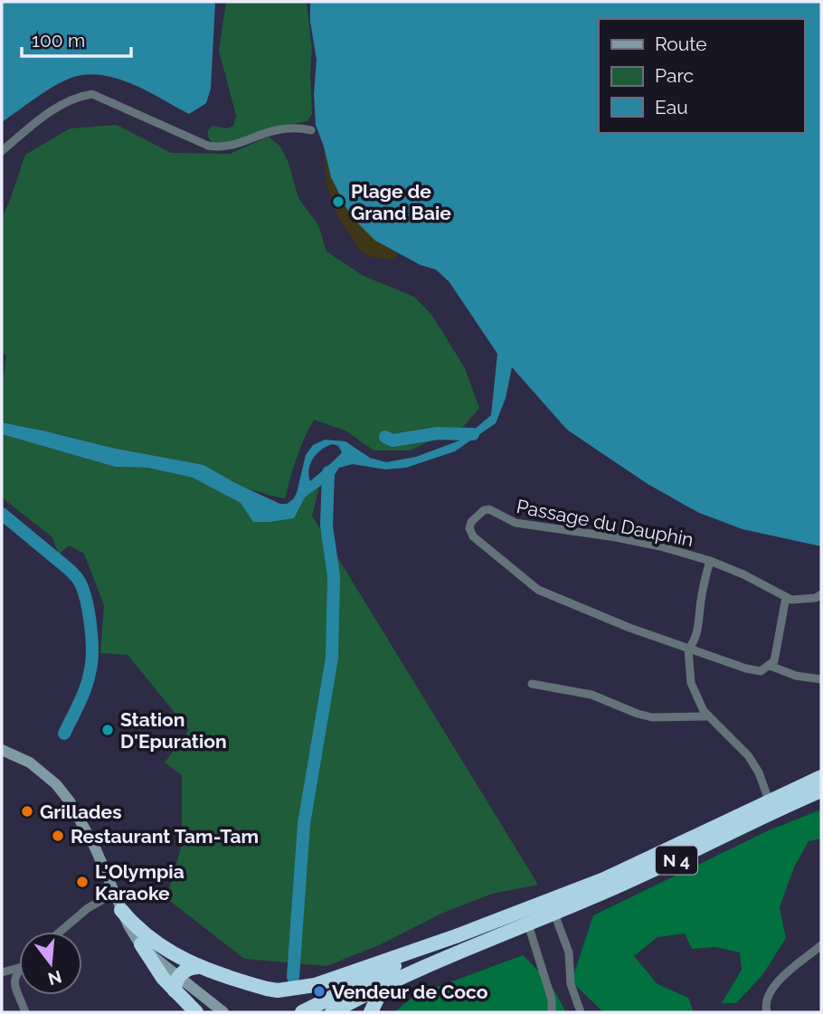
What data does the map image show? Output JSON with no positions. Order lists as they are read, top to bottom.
{
  "streets": {
    "highway": ["N 4"],
    "street": ["Passage du Dauphin"]
  },
  "places": [
    "Plage de Grand Baie",
    "Station D'Epuration",
    "Grillades",
    "Restaurant Tam-Tam",
    "L'Olympia Karaoke",
    "Vendeur de Coco"
  ],
  "legend": ["Route", "Parc", "Eau"],
  "scale_bar": "100 m",
  "north": "bottom"
}
